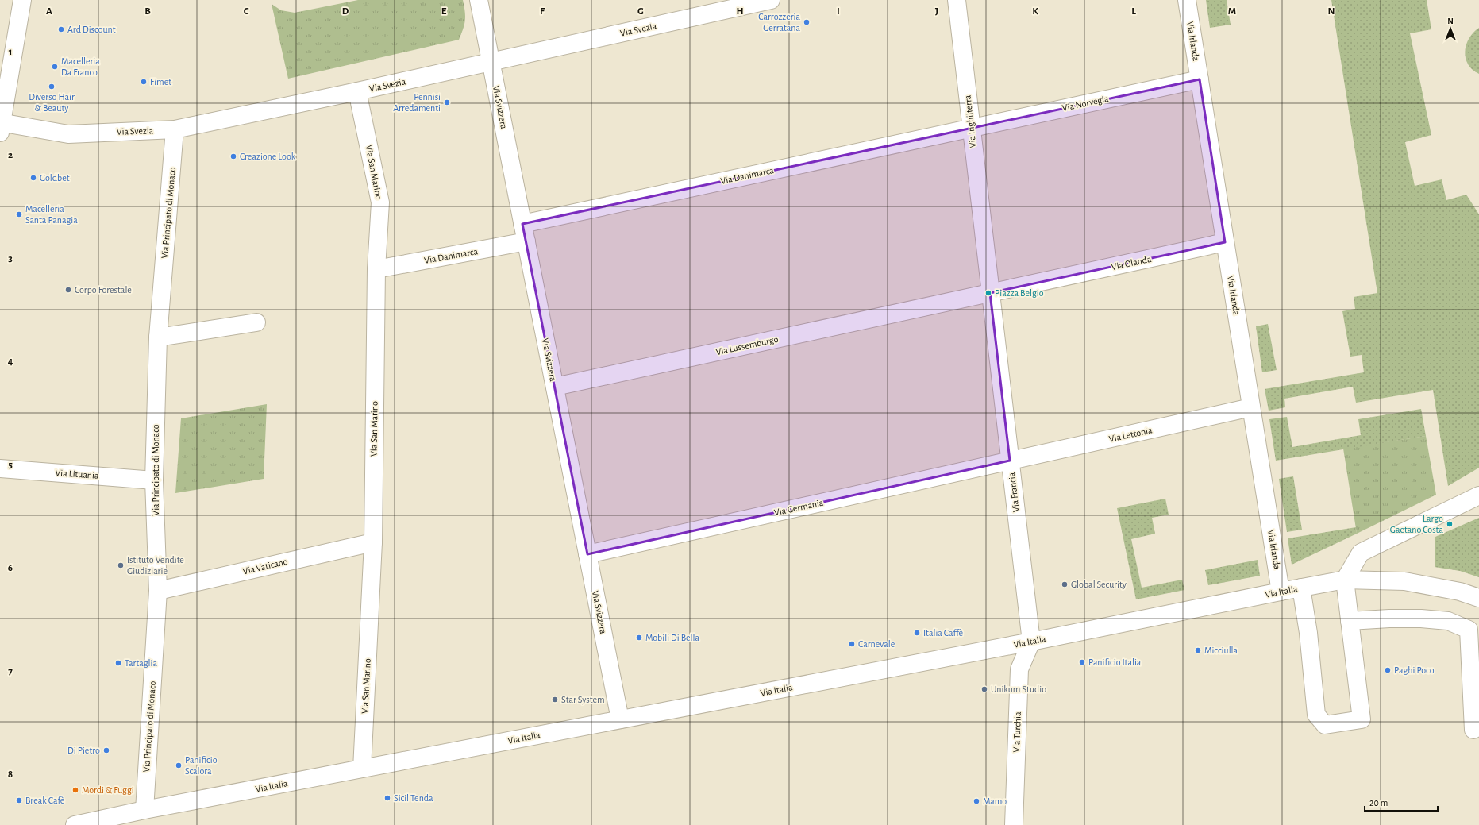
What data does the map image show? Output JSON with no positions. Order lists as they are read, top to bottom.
{
  "streets": {
    "street": [
      "Via Svezia",
      "Via Irlanda",
      "Via Norvegia",
      "Via Svizzera",
      "Via Inghilterra",
      "Via San Marino",
      "Via Danimarca",
      "Via Principato di Monaco",
      "Via Olanda",
      "Via Lussemburgo",
      "Via Lettonia",
      "Via Lituania",
      "Via Francia",
      "Via Germania",
      "Via Vaticano",
      "Via Italia",
      "Via Turchia"
    ]
  },
  "crossings": [
    ["Via Svezia", "Via Svizzera"],
    ["Via Svezia", "Via San Marino"],
    ["Via Svezia", "Via Principato di Monaco"],
    ["Via Irlanda", "Via Norvegia"],
    ["Via Irlanda", "Via Olanda"],
    ["Via Irlanda", "Via Lettonia"],
    ["Via Irlanda", "Via Italia"],
    ["Via Norvegia", "Via Inghilterra"],
    ["Via Norvegia", "Via Danimarca"],
    ["Via Svizzera", "Via Danimarca"],
    ["Via Svizzera", "Via Lussemburgo"],
    ["Via Svizzera", "Via Germania"],
    ["Via Svizzera", "Via Italia"],
    ["Via Inghilterra", "Via Danimarca"],
    ["Via Inghilterra", "Via Olanda"],
    ["Via Inghilterra", "Via Lussemburgo"],
    ["Via Inghilterra", "Via Francia"],
    ["Via San Marino", "Via Danimarca"],
    ["Via San Marino", "Via Vaticano"],
    ["Via San Marino", "Via Italia"],
    ["Via Principato di Monaco", "Via Lituania"],
    ["Via Principato di Monaco", "Via Vaticano"],
    ["Via Principato di Monaco", "Via Italia"],
    ["Via Olanda", "Via Lussemburgo"],
    ["Via Olanda", "Via Francia"],
    ["Via Lussemburgo", "Via Francia"],
    ["Via Lettonia", "Via Francia"],
    ["Via Lettonia", "Via Germania"],
    ["Via Francia", "Via Germania"],
    ["Via Francia", "Via Italia"],
    ["Via Francia", "Via Turchia"],
    ["Via Italia", "Via Turchia"]
  ],
  "places": [
    "Carrozzeria Gerratana",
    "Ard Discount",
    "Macelleria Da Franco",
    "Fimet",
    "Diverso Hair & Beauty",
    "Pennisi Arredamenti",
    "Creazione Look",
    "Goldbet",
    "Macelleria Santa Panagia",
    "Corpo Forestale",
    "Piazza Belgio",
    "Largo Gaetano Costa",
    "Istituto Vendite Giudiziarie",
    "Global Security",
    "Italia Caffè",
    "Mobili Di Bella",
    "Carnevale",
    "Micciulla",
    "Panificio Italia",
    "Tartaglia",
    "Paghi Poco",
    "Unikum Studio",
    "Star System",
    "Di Pietro",
    "Panificio Scalora",
    "Mordi & Fuggi",
    "Sicil Tenda",
    "Break Cafè",
    "Mamo"
  ],
  "scale_bar": "20 m",
  "north": "top",
  "grid": {
    "columns": [
      "A",
      "B",
      "C",
      "D",
      "E",
      "F",
      "G",
      "H",
      "I",
      "J",
      "K",
      "L",
      "M",
      "N"
    ],
    "rows": [
      "1",
      "2",
      "3",
      "4",
      "5",
      "6",
      "7",
      "8"
    ]
  }
}
